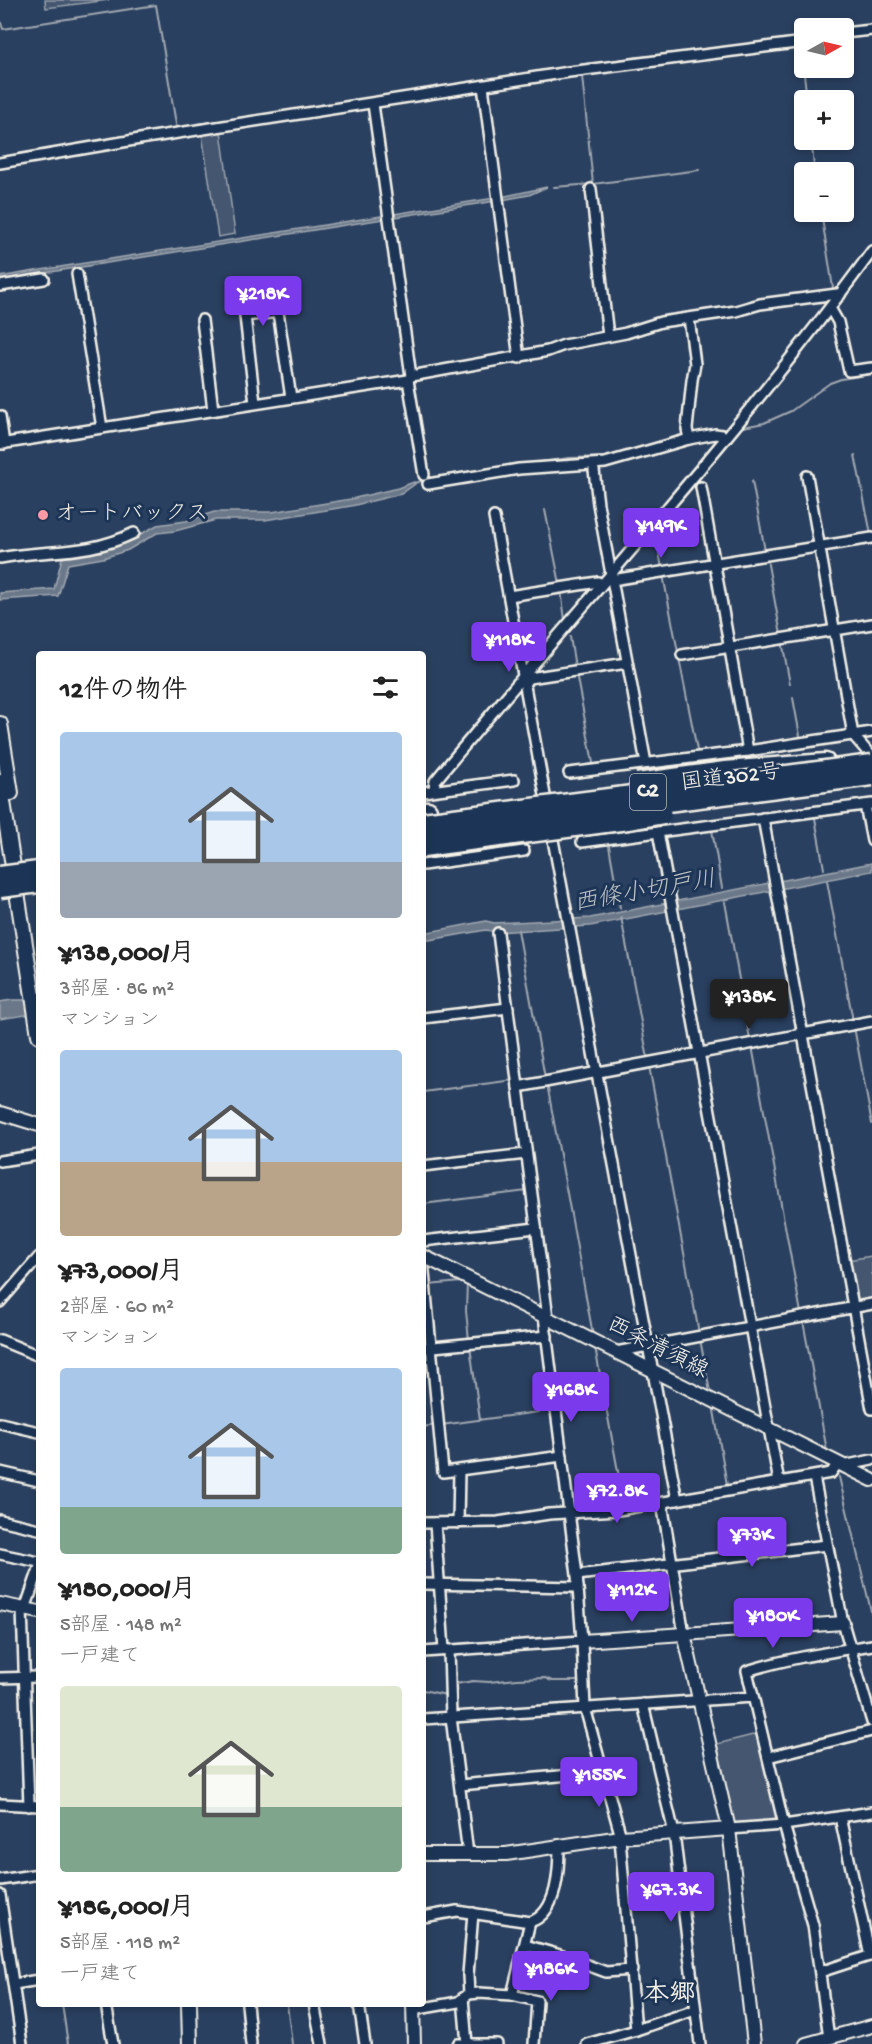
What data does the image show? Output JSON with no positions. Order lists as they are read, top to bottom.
{
  "streets": {
    "highway": ["国道302号", "C2"],
    "street": ["西条清須線"]
  },
  "districts": ["本郷"],
  "water": ["西條小切戸川"],
  "places": ["オートバックス"],
  "north": "right",
  "page": {
    "map_buttons": ["+", "−"],
    "price": [
      "¥218K",
      "¥149K",
      "¥118K",
      "¥138K",
      "¥168K",
      "¥72.8K",
      "¥73K",
      "¥112K",
      "¥180K",
      "¥155K",
      "¥67.3K",
      "¥186K"
    ],
    "heading": "12件の物件",
    "list": [
      {
        "name": "¥138,000/月",
        "note": "3部屋 · 86 m² · マンション"
      },
      {
        "name": "¥73,000/月",
        "note": "2部屋 · 60 m² · マンション"
      },
      {
        "name": "¥180,000/月",
        "note": "5部屋 · 148 m² · 一戸建て"
      },
      {
        "name": "¥186,000/月",
        "note": "5部屋 · 118 m² · 一戸建て"
      }
    ]
  }
}
